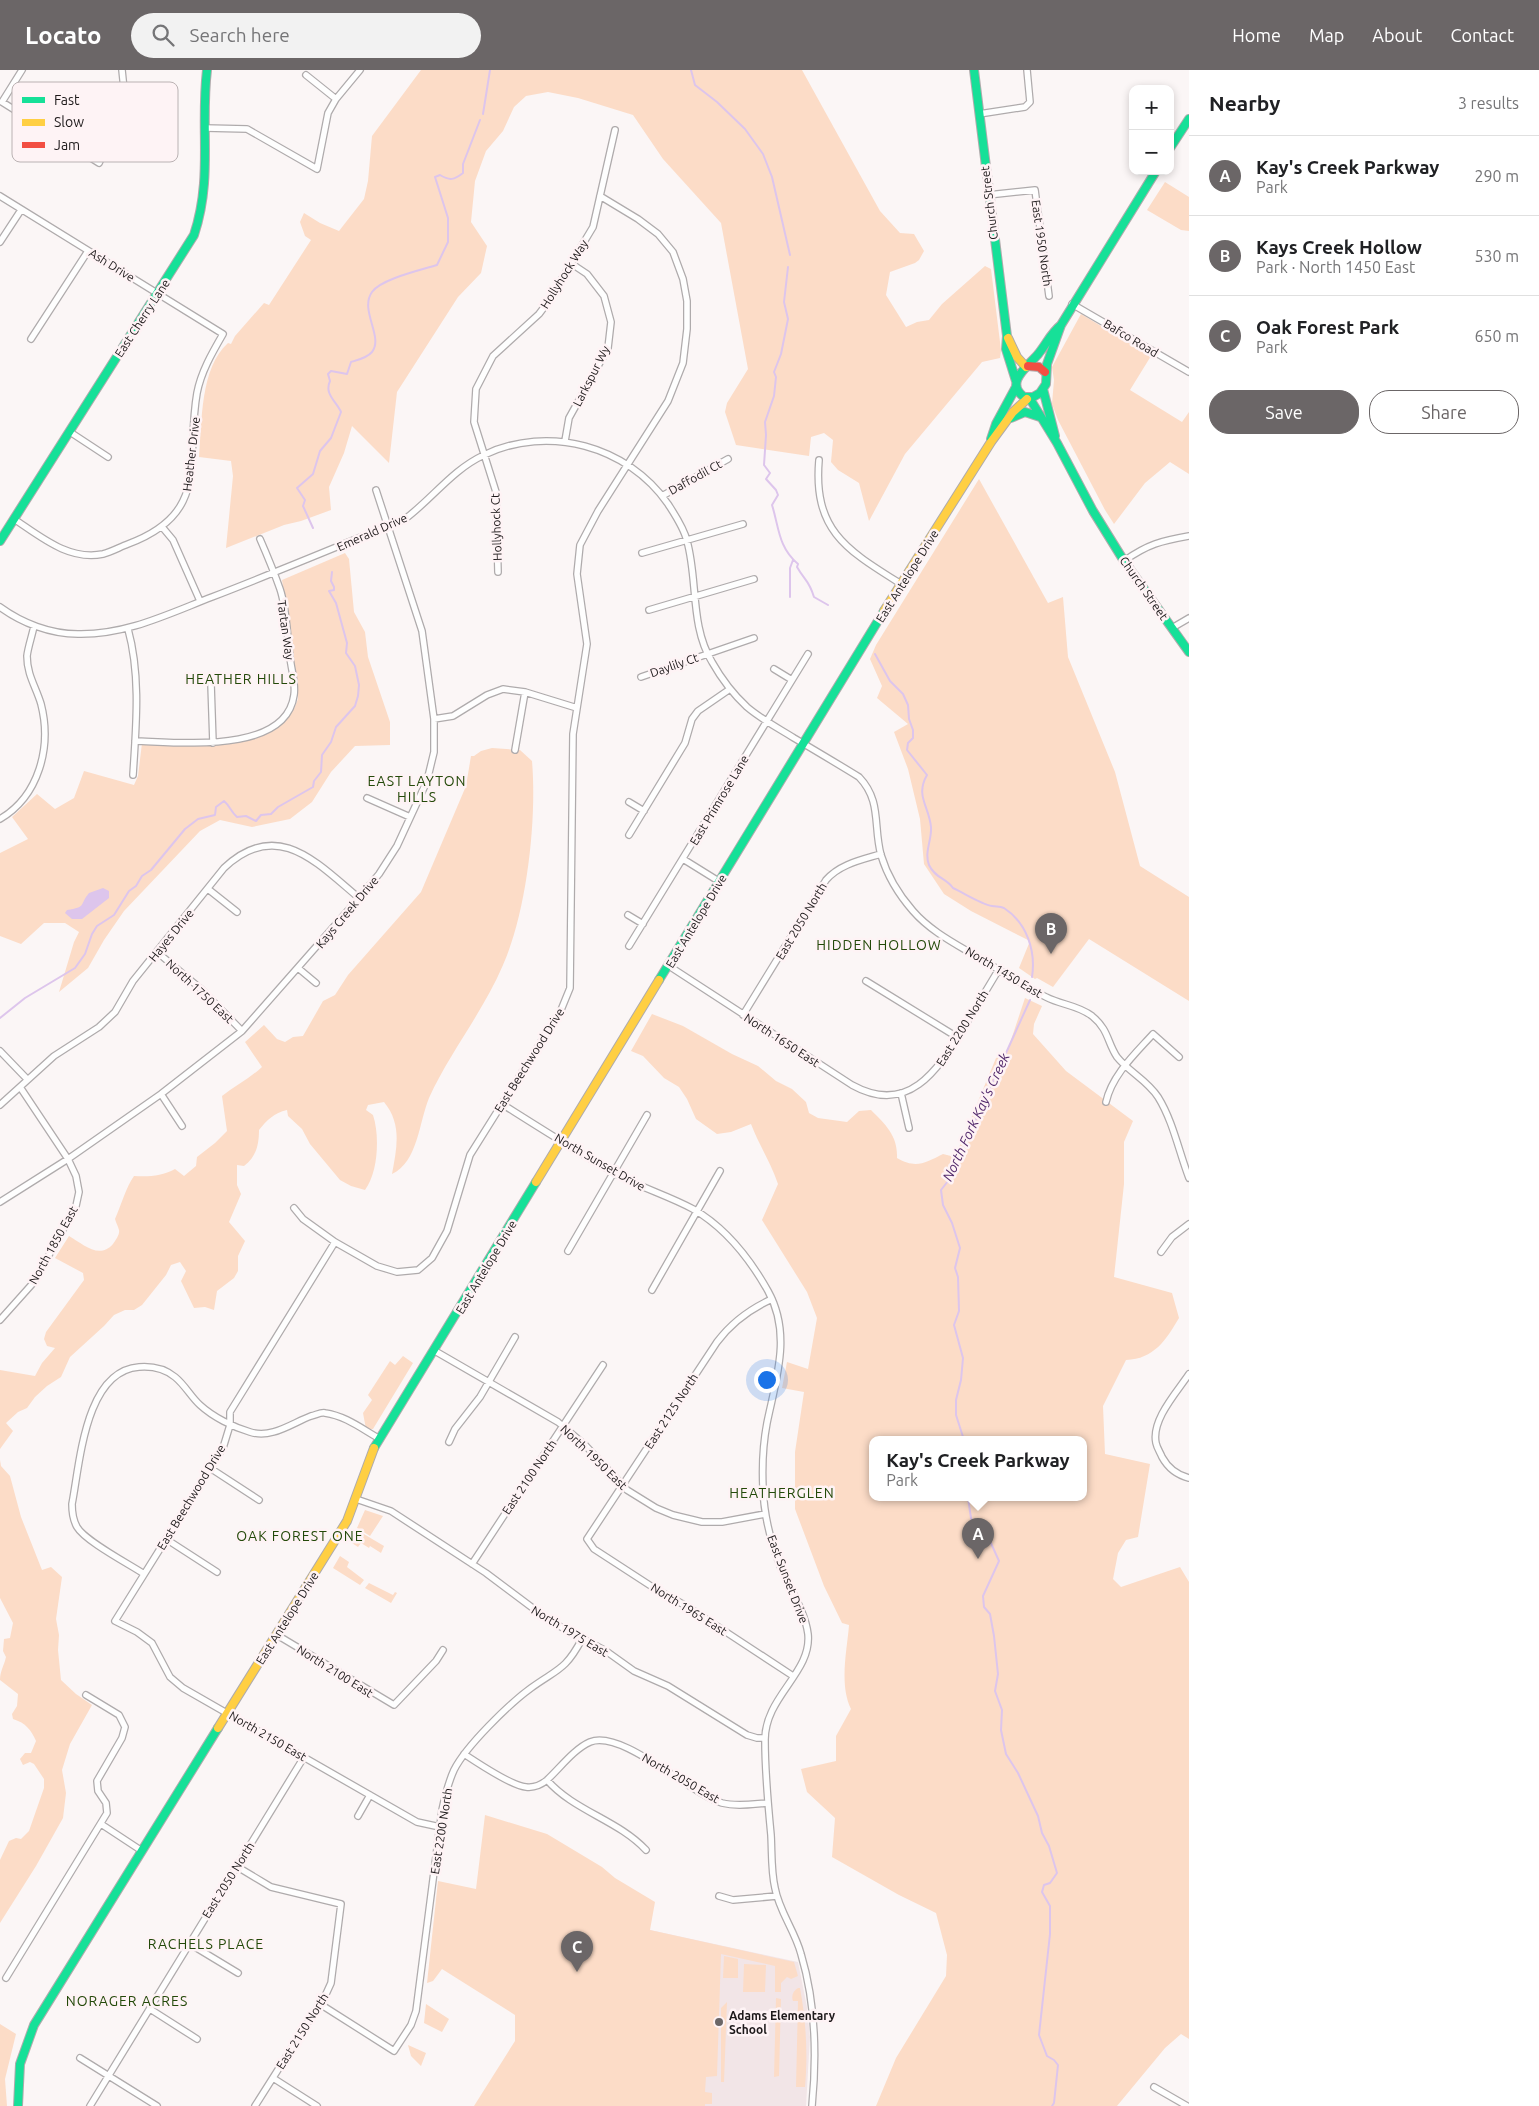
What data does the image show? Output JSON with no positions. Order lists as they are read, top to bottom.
{
  "streets": {
    "main road": ["Church Street", "East Cherry Lane", "East Antelope Drive"],
    "street": [
      "East 1950 North",
      "Ash Drive",
      "Hollyhock Way",
      "Bafco Road",
      "Larkspur Wy",
      "Heather Drive",
      "Daffodil Ct",
      "Hollyhock Ct",
      "Emerald Drive",
      "Tartan Way",
      "Daylily Ct",
      "East Primrose Lane",
      "Kays Creek Drive",
      "East 2050 North",
      "Hayes Drive",
      "North 1450 East",
      "North 1750 East",
      "East 2200 North",
      "North 1650 East",
      "East Beechwood Drive",
      "North Sunset Drive",
      "North 1850 East",
      "East 2125 North",
      "North 1950 East",
      "East 2100 North",
      "East Sunset Drive",
      "North 1965 East",
      "North 1975 East",
      "North 2100 East",
      "North 2150 East",
      "North 2050 East",
      "East 2150 North"
    ]
  },
  "crossings": [
    ["Church Street", "East 1950 North"],
    ["Church Street", "East Antelope Drive"],
    ["Ash Drive", "East Cherry Lane"],
    ["Ash Drive", "Heather Drive"],
    ["Hollyhock Way", "Larkspur Wy"],
    ["Hollyhock Way", "Hollyhock Ct"],
    ["Hollyhock Way", "Emerald Drive"],
    ["Hollyhock Way", "East Beechwood Drive"],
    ["East Cherry Lane", "Heather Drive"],
    ["Larkspur Wy", "Emerald Drive"],
    ["Daffodil Ct", "Emerald Drive"],
    ["Hollyhock Ct", "Emerald Drive"],
    ["Emerald Drive", "East Antelope Drive"],
    ["Emerald Drive", "Tartan Way"],
    ["Emerald Drive", "Daylily Ct"],
    ["Emerald Drive", "East Primrose Lane"],
    ["Emerald Drive", "Kays Creek Drive"],
    ["Emerald Drive", "North 1450 East"],
    ["Emerald Drive", "East Beechwood Drive"],
    ["East Antelope Drive", "North 1450 East"],
    ["East Antelope Drive", "North 1650 East"],
    ["East Antelope Drive", "North Sunset Drive"],
    ["East Antelope Drive", "North 1950 East"],
    ["East Antelope Drive", "North 1975 East"],
    ["East Antelope Drive", "North 2100 East"],
    ["East Antelope Drive", "North 2150 East"],
    ["Kays Creek Drive", "Hayes Drive"],
    ["Kays Creek Drive", "North 1750 East"],
    ["Kays Creek Drive", "North 1850 East"],
    ["East 2050 North", "North 1450 East"],
    ["East 2050 North", "North 1650 East"],
    ["East 2050 North", "North 2150 East"],
    ["East 2050 North", "East 2150 North"],
    ["Hayes Drive", "North 1750 East"],
    ["Hayes Drive", "North 1850 East"],
    ["North 1450 East", "East 2200 North"],
    ["East 2200 North", "North 1650 East"],
    ["East 2200 North", "North 1975 East"],
    ["East 2200 North", "North 2150 East"],
    ["East 2200 North", "East 2150 North"],
    ["East Beechwood Drive", "North Sunset Drive"],
    ["East Beechwood Drive", "North 2150 East"],
    ["North Sunset Drive", "East Sunset Drive"],
    ["East 2125 North", "North 1950 East"],
    ["East 2125 North", "East Sunset Drive"],
    ["East 2125 North", "North 1965 East"],
    ["North 1950 East", "East 2100 North"],
    ["North 1950 East", "East Sunset Drive"],
    ["East 2100 North", "North 1975 East"],
    ["East Sunset Drive", "North 1965 East"],
    ["East Sunset Drive", "North 1975 East"],
    ["East Sunset Drive", "North 2050 East"]
  ],
  "districts": [
    "HEATHER HILLS",
    "EAST LAYTON HILLS",
    "HIDDEN HOLLOW",
    "HEATHERGLEN",
    "OAK FOREST ONE",
    "RACHELS PLACE",
    "NORAGER ACRES"
  ],
  "water": ["North Fork Kay's Creek"],
  "places": ["Adams Elementary School"],
  "legend": ["Fast", "Slow", "Jam"],
  "page": {
    "header": "Locato",
    "search": "Search here",
    "nav": [
      "Home",
      "Map",
      "About",
      "Contact"
    ],
    "heading": ["Nearby", "3 results"],
    "map_buttons": ["+", "−"],
    "list": [
      {
        "mark": "A",
        "name": "Kay's Creek Parkway",
        "note": "Park",
        "value": "290 m"
      },
      {
        "mark": "B",
        "name": "Kays Creek Hollow",
        "note": "Park · North 1450 East",
        "value": "530 m"
      },
      {
        "mark": "C",
        "name": "Oak Forest Park",
        "note": "Park",
        "value": "650 m"
      }
    ],
    "buttons": ["Save", "Share"],
    "pins": ["B", "A", "C"],
    "popup": ["Kay's Creek Parkway", "Park"]
  }
}
